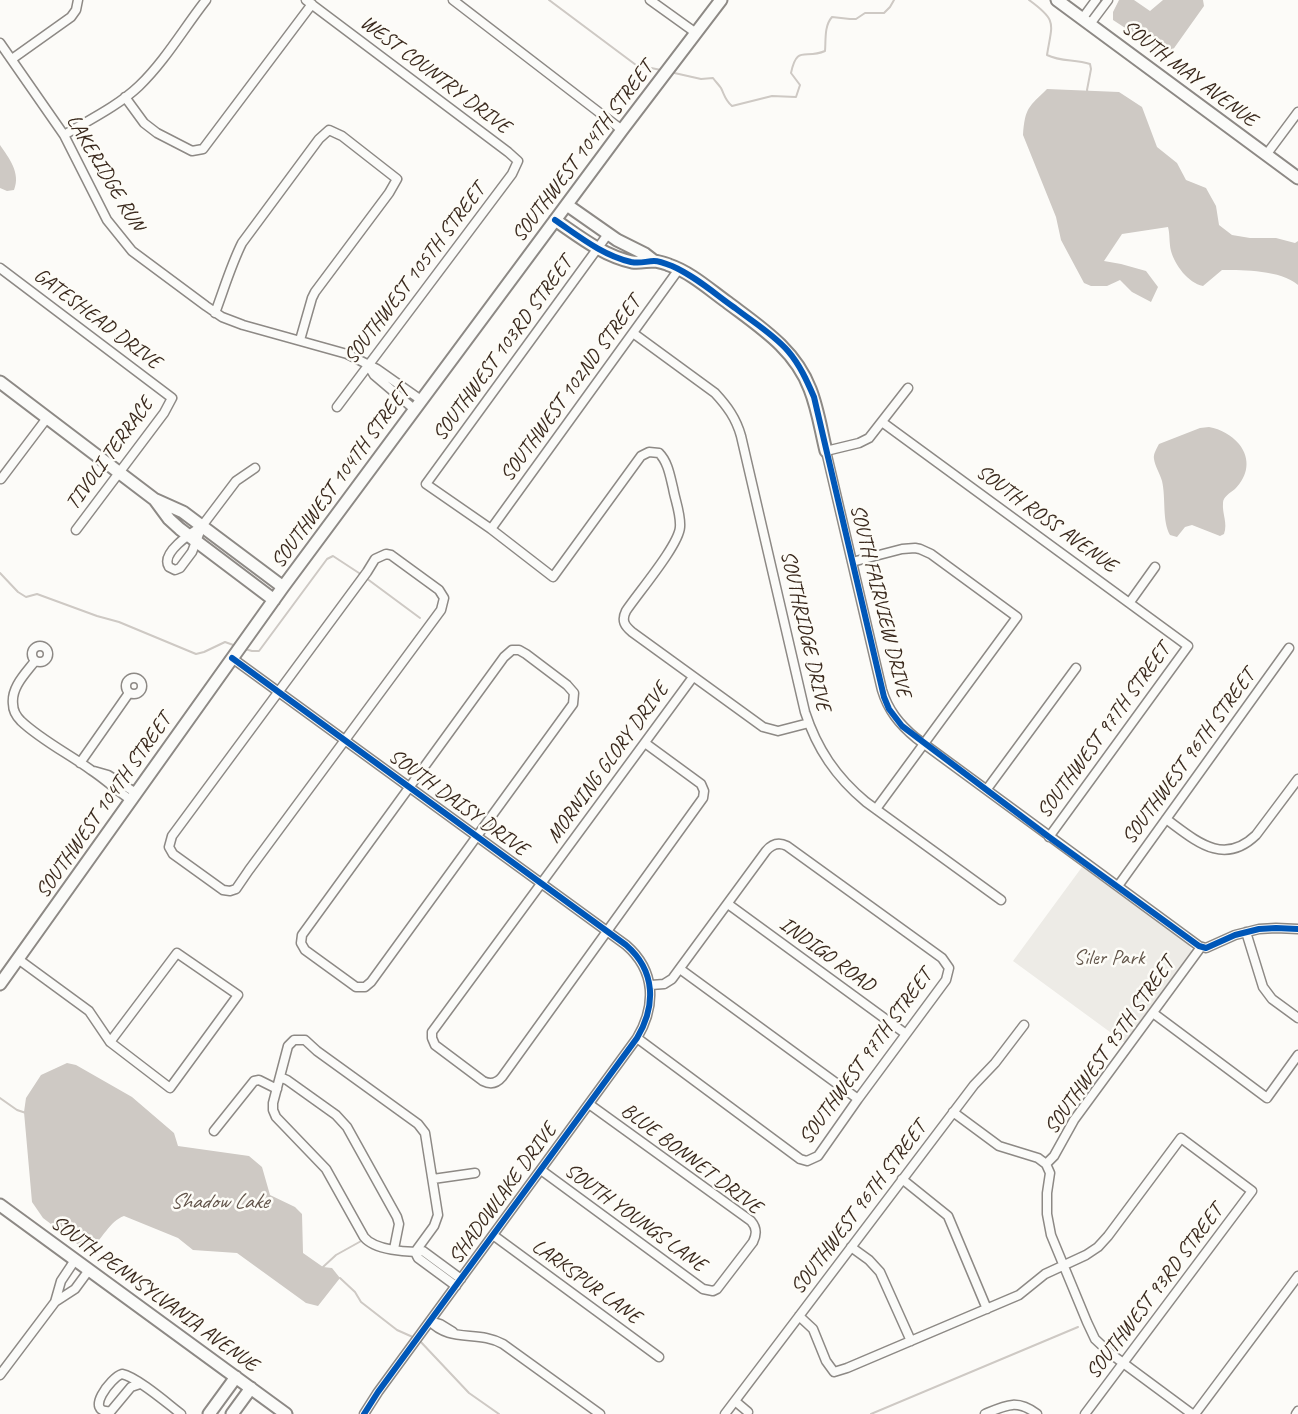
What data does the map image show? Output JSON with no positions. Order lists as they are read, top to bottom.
{
  "streets": {
    "main road": [
      "SOUTH MAY AVENUE",
      "SOUTHWEST 104TH STREET",
      "SOUTH FAIRVIEW DRIVE",
      "SOUTH PENNSYLVANIA AVENUE"
    ],
    "street": [
      "WEST COUNTRY DRIVE",
      "LAKERIDGE RUN",
      "SOUTHWEST 105TH STREET",
      "GATESHEAD DRIVE",
      "SOUTHWEST 103RD STREET",
      "SOUTHWEST 102ND STREET",
      "TIVOLI TERRACE",
      "SOUTH ROSS AVENUE",
      "SOUTHRIDGE DRIVE",
      "SOUTHWEST 97TH STREET",
      "SOUTHWEST 96TH STREET",
      "MORNING GLORY DRIVE",
      "SOUTH DAISY DRIVE",
      "INDIGO ROAD",
      "SOUTHWEST 95TH STREET",
      "BLUE BONNET DRIVE",
      "SHADOWLAKE DRIVE",
      "SOUTH YOUNGS LANE",
      "LARKSPUR LANE",
      "SOUTHWEST 93RD STREET"
    ]
  },
  "crossings": [
    ["WEST COUNTRY DRIVE", "SOUTHWEST 105TH STREET"],
    ["SOUTHWEST 104TH STREET", "LAKERIDGE RUN"],
    ["SOUTHWEST 104TH STREET", "SOUTH FAIRVIEW DRIVE"],
    ["SOUTHWEST 104TH STREET", "SOUTH DAISY DRIVE"],
    ["LAKERIDGE RUN", "SOUTHWEST 105TH STREET"],
    ["GATESHEAD DRIVE", "TIVOLI TERRACE"],
    ["SOUTHWEST 103RD STREET", "SOUTHWEST 102ND STREET"],
    ["SOUTHWEST 103RD STREET", "SOUTH FAIRVIEW DRIVE"],
    ["SOUTHWEST 102ND STREET", "SOUTH FAIRVIEW DRIVE"],
    ["SOUTHWEST 102ND STREET", "SOUTHRIDGE DRIVE"],
    ["SOUTH ROSS AVENUE", "SOUTHWEST 97TH STREET"],
    ["SOUTH FAIRVIEW DRIVE", "SOUTHWEST 97TH STREET"],
    ["SOUTH FAIRVIEW DRIVE", "SOUTHWEST 96TH STREET"],
    ["SOUTH FAIRVIEW DRIVE", "SOUTHWEST 95TH STREET"],
    ["SOUTHWEST 97TH STREET", "INDIGO ROAD"],
    ["SOUTHWEST 97TH STREET", "SHADOWLAKE DRIVE"],
    ["MORNING GLORY DRIVE", "SOUTH DAISY DRIVE"],
    ["SOUTH DAISY DRIVE", "SHADOWLAKE DRIVE"],
    ["BLUE BONNET DRIVE", "SHADOWLAKE DRIVE"],
    ["BLUE BONNET DRIVE", "SOUTH YOUNGS LANE"],
    ["SHADOWLAKE DRIVE", "SOUTH YOUNGS LANE"],
    ["SHADOWLAKE DRIVE", "LARKSPUR LANE"]
  ],
  "water": ["Shadow Lake"],
  "parks": ["Siler Park"]
}
